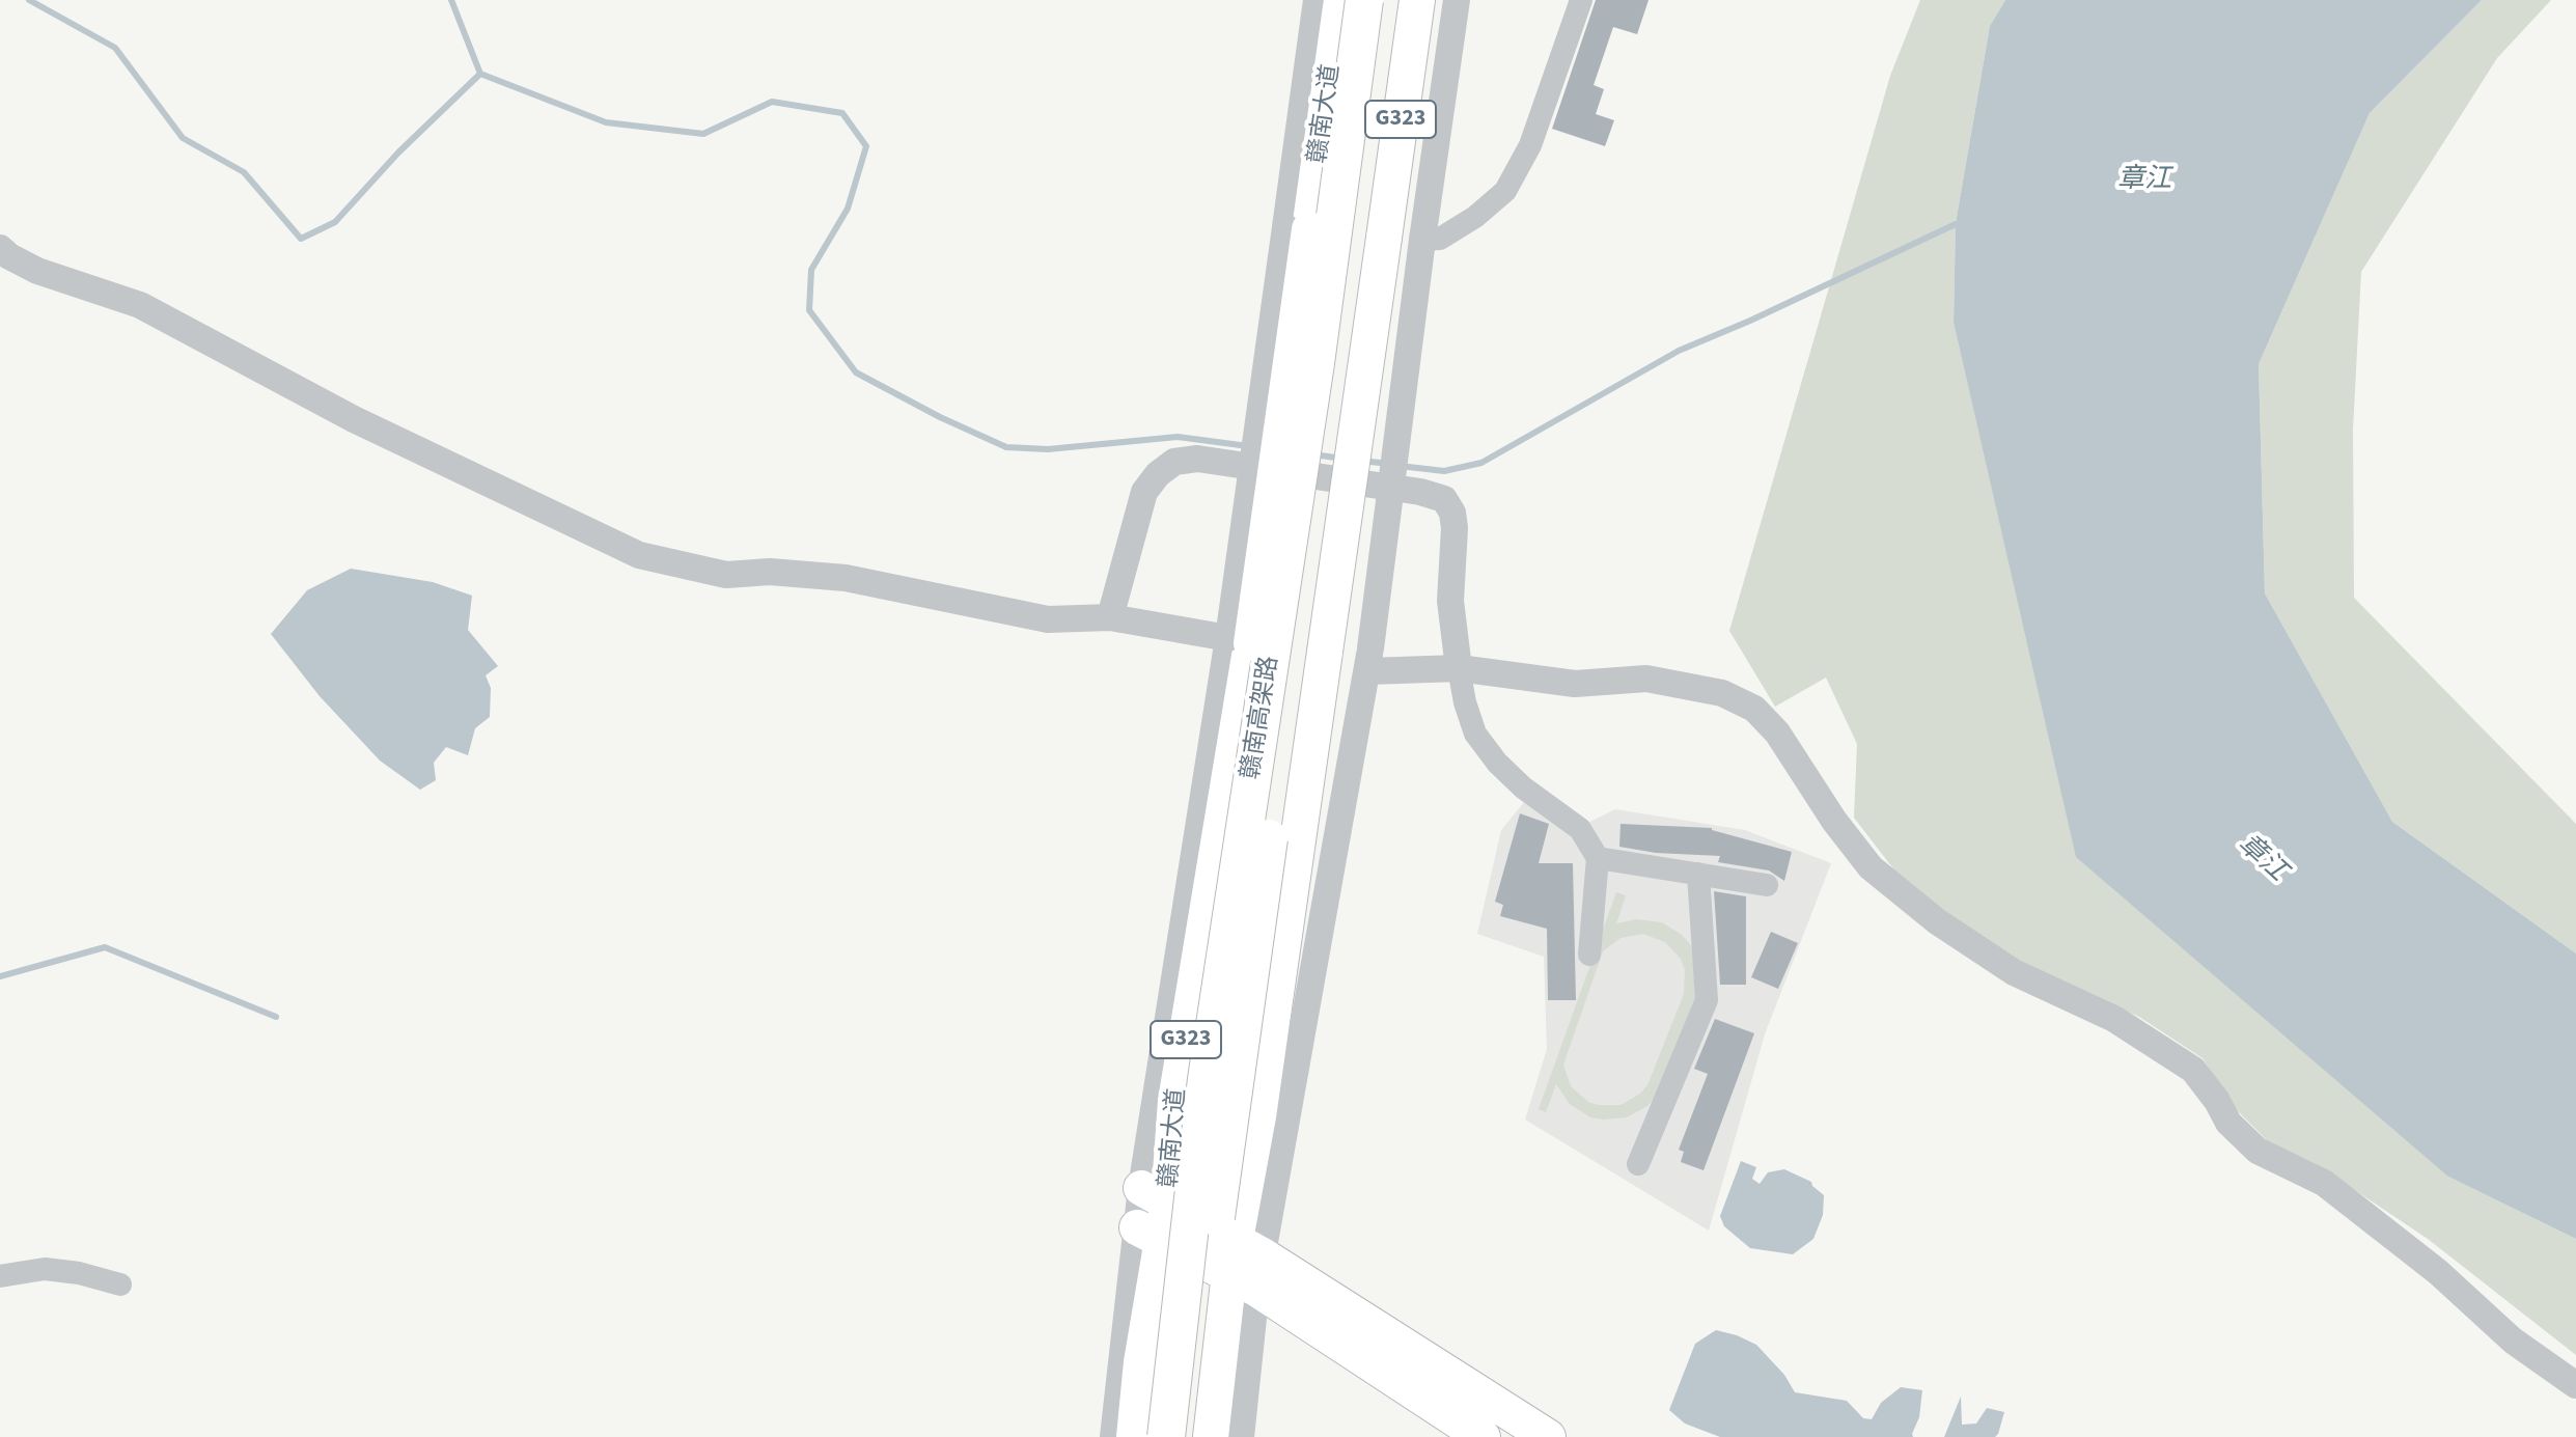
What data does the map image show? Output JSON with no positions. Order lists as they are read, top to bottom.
{
  "streets": {
    "highway": ["赣南高架路"],
    "main road": ["赣南大道", "G323"]
  },
  "water": ["章江"]
}
